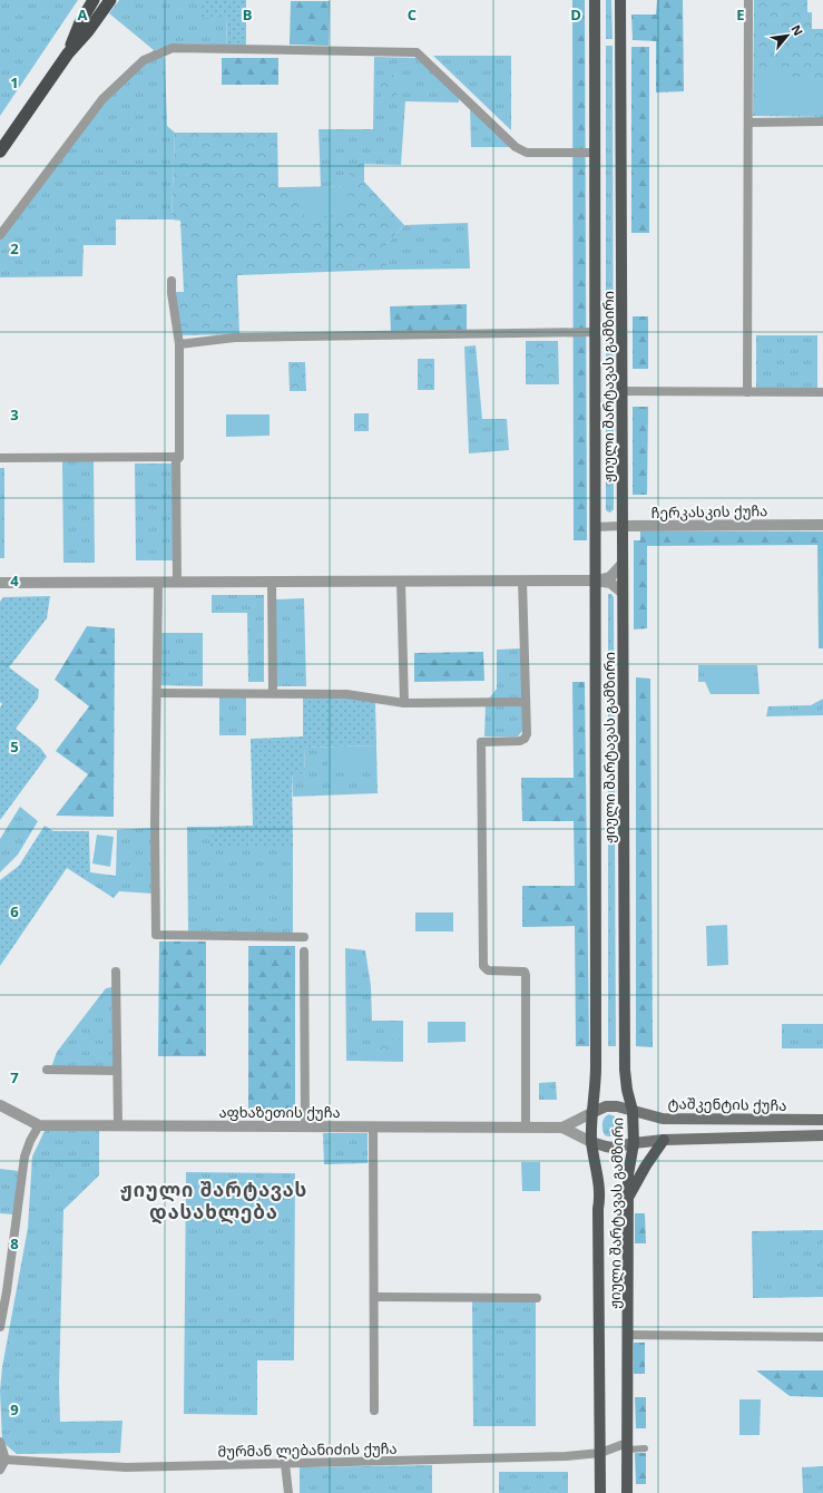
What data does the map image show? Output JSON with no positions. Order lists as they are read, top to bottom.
{
  "streets": {
    "main road": ["ჟიული შარტავას გამზირი", "ტაშკენტის ქუჩა"],
    "street": ["ჩერკასკის ქუჩა", "აფხაზეთის ქუჩა", "მურმან ლებანიძის ქუჩა"]
  },
  "crossings": [
    ["ჟიული შარტავას გამზირი", "ჩერკასკის ქუჩა"],
    ["ჟიული შარტავას გამზირი", "ტაშკენტის ქუჩა"],
    ["ჟიული შარტავას გამზირი", "აფხაზეთის ქუჩა"],
    ["ჟიული შარტავას გამზირი", "მურმან ლებანიძის ქუჩა"],
    ["ტაშკენტის ქუჩა", "აფხაზეთის ქუჩა"]
  ],
  "districts": ["ჟიული შარტავას დასახლება"],
  "north": "top right",
  "grid": {
    "columns": [
      "A",
      "B",
      "C",
      "D",
      "E"
    ],
    "rows": [
      "1",
      "2",
      "3",
      "4",
      "5",
      "6",
      "7",
      "8",
      "9"
    ]
  }
}
